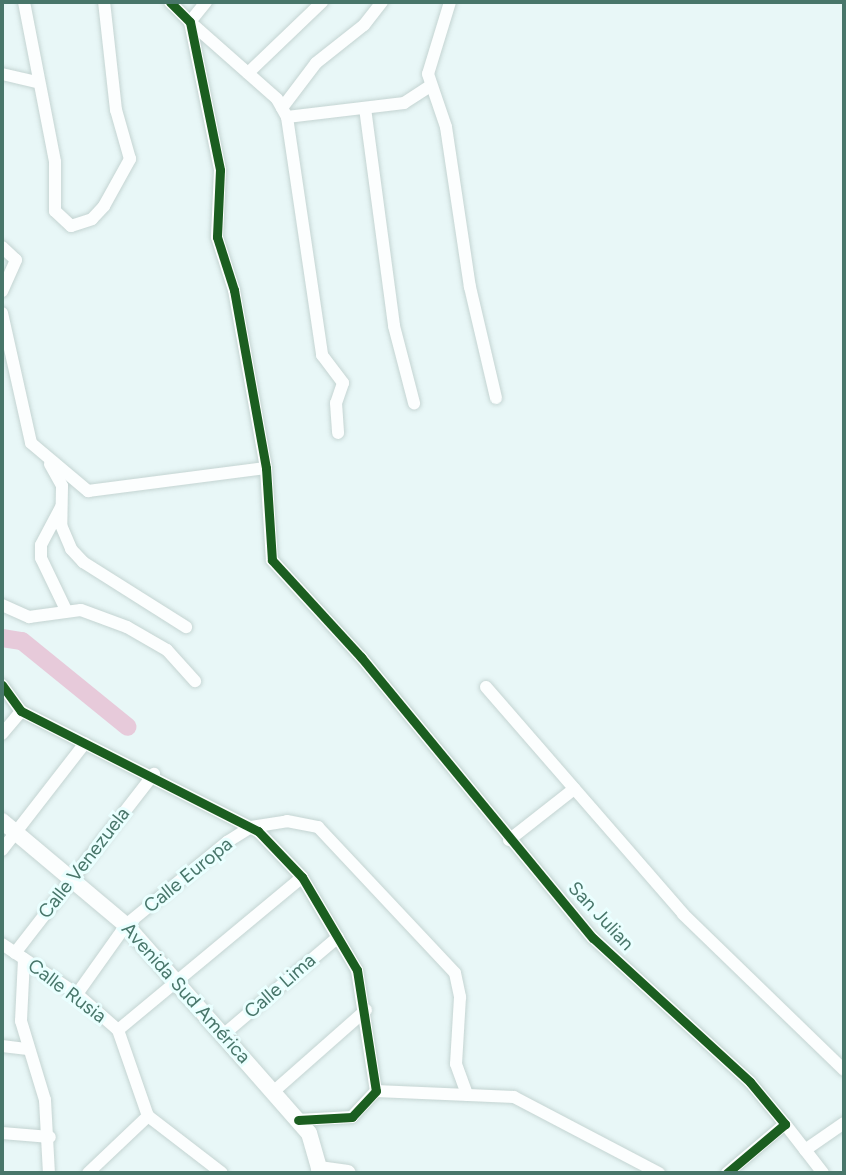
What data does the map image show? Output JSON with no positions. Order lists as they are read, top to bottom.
{
  "streets": {
    "main road": ["Avenida Sud América"],
    "street": [
      "Calle Venezuela",
      "Calle Europa",
      "San Julian",
      "Calle Lima",
      "Calle Rusia"
    ]
  },
  "crossings": [
    ["Calle Venezuela", "Calle Rusia"],
    ["Calle Venezuela", "Avenida Sud América"],
    ["Calle Europa", "Calle Rusia"],
    ["Calle Europa", "Avenida Sud América"],
    ["Calle Lima", "Avenida Sud América"]
  ]
}
